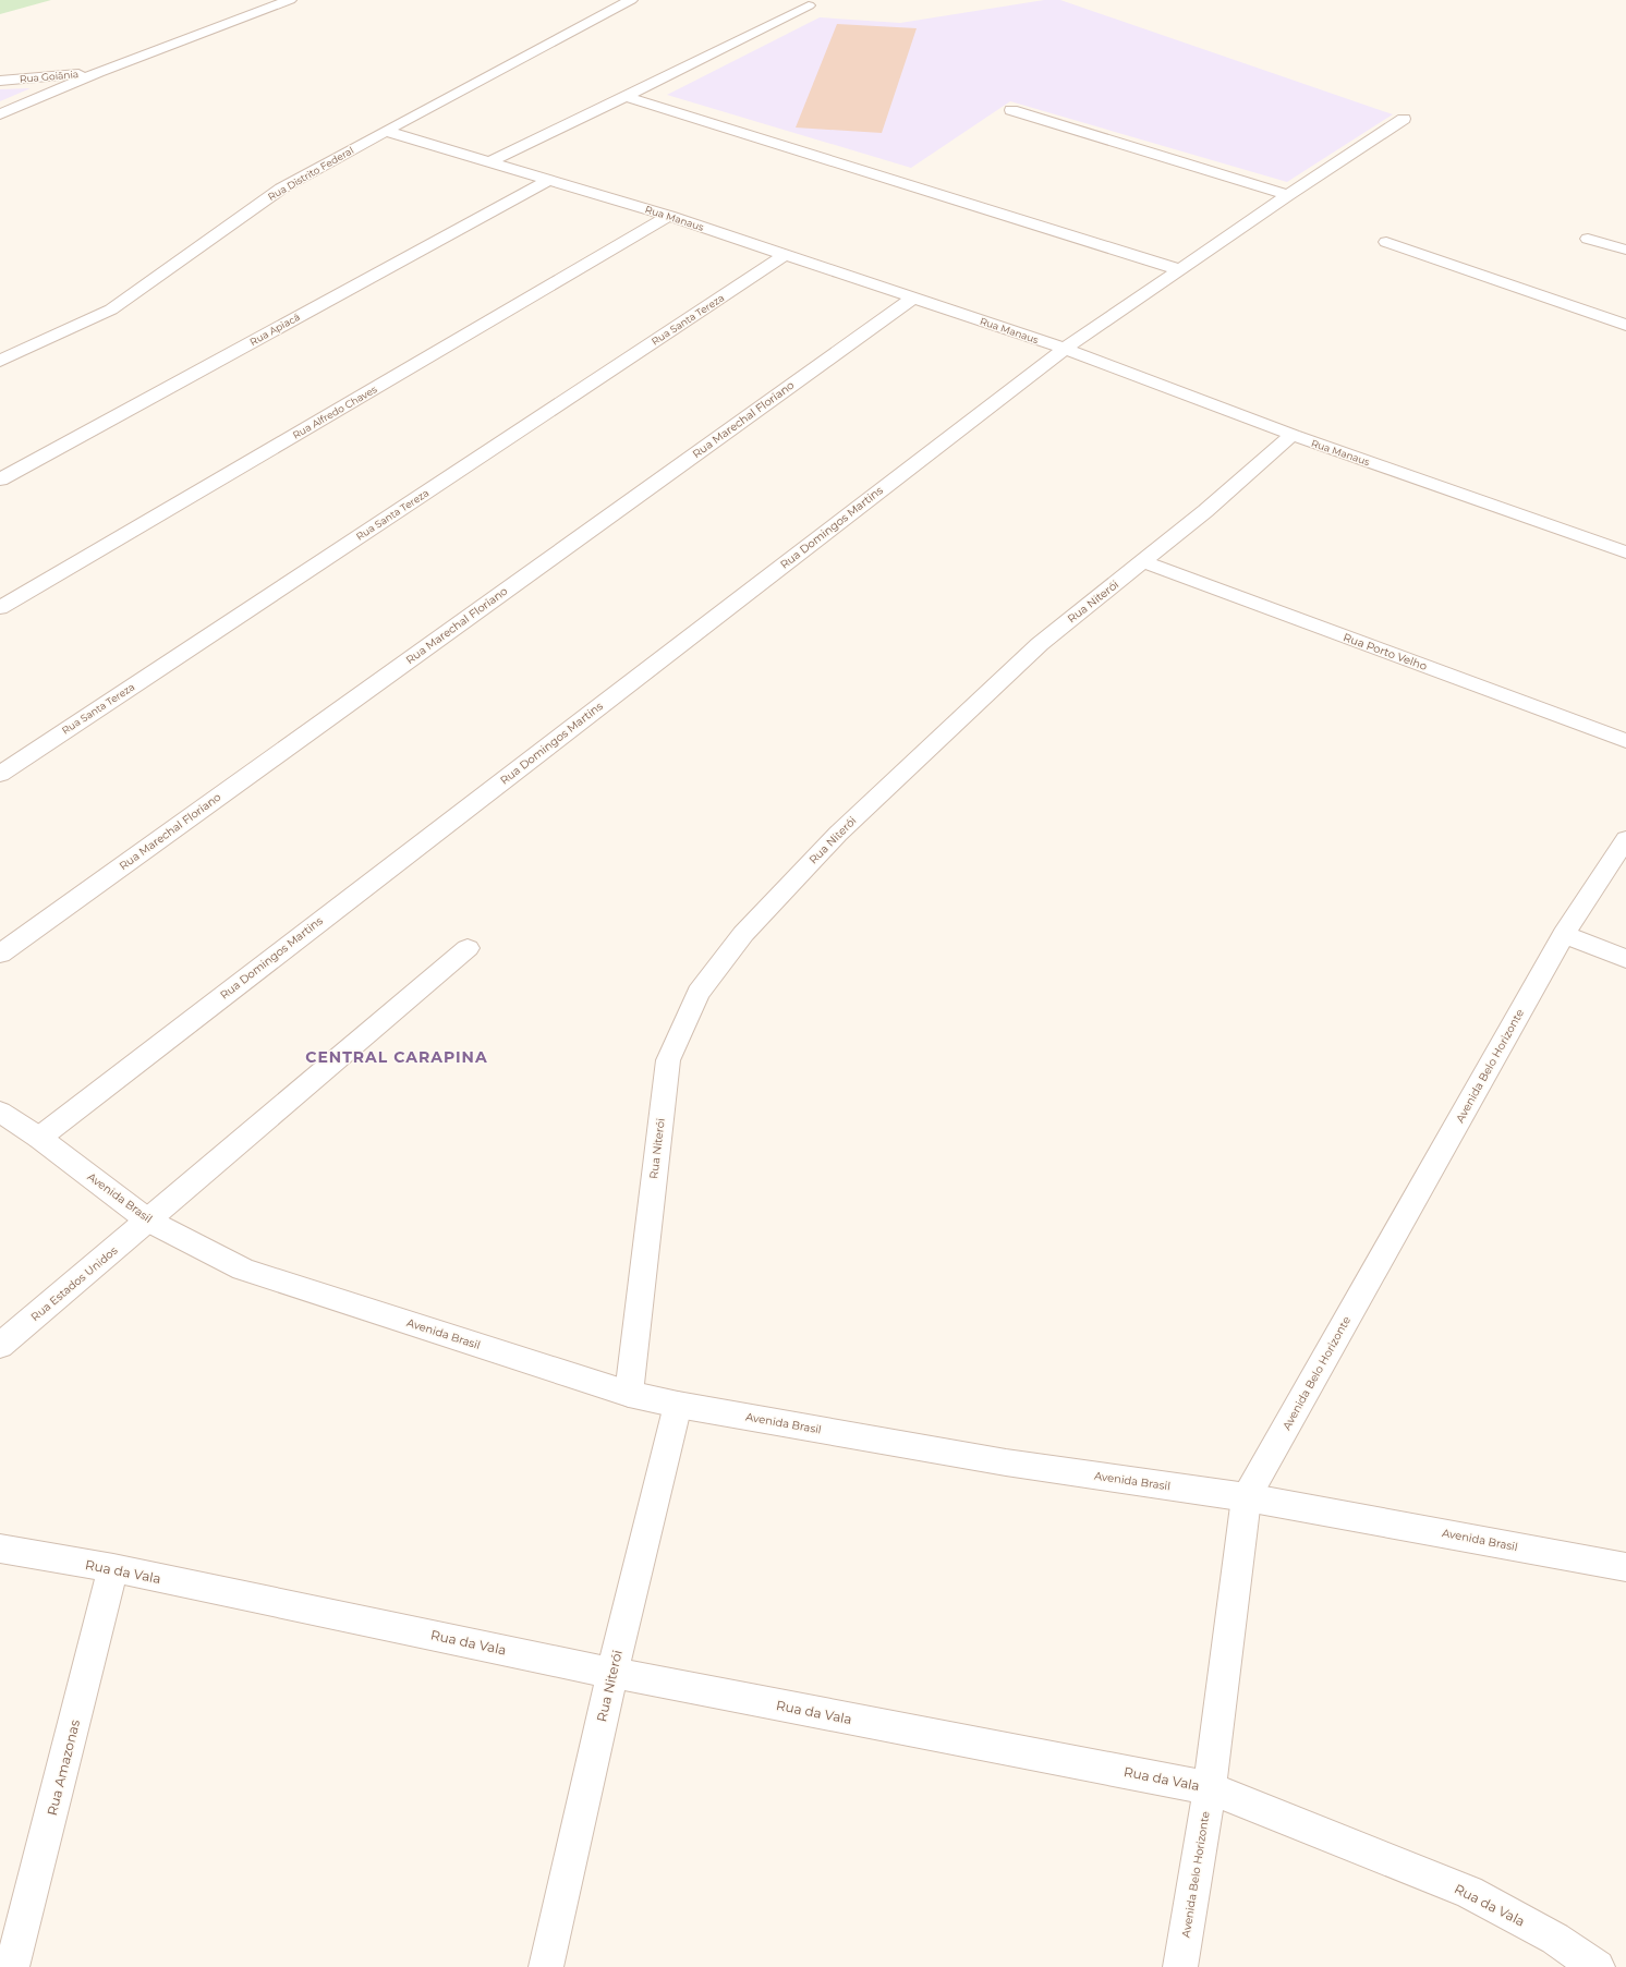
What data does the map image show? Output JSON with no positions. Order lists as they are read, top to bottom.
{
  "streets": {
    "street": [
      "Rua Goiânia",
      "Rua Distrito Federal",
      "Rua Manaus",
      "Rua Santa Tereza",
      "Rua Apiacá",
      "Rua Alfredo Chaves",
      "Rua Marechal Floriano",
      "Rua Domingos Martins",
      "Rua Niterói",
      "Rua Porto Velho",
      "Avenida Belo Horizonte",
      "Avenida Brasil",
      "Rua Estados Unidos",
      "Rua da Vala",
      "Rua Amazonas"
    ]
  },
  "crossings": [
    ["Rua Distrito Federal", "Rua Manaus"],
    ["Rua Manaus", "Rua Santa Tereza"],
    ["Rua Manaus", "Rua Apiacá"],
    ["Rua Manaus", "Rua Alfredo Chaves"],
    ["Rua Manaus", "Rua Marechal Floriano"],
    ["Rua Manaus", "Rua Domingos Martins"],
    ["Rua Manaus", "Rua Niterói"],
    ["Rua Domingos Martins", "Avenida Brasil"],
    ["Rua Niterói", "Rua Porto Velho"],
    ["Rua Niterói", "Avenida Brasil"],
    ["Rua Niterói", "Rua da Vala"],
    ["Avenida Belo Horizonte", "Avenida Brasil"],
    ["Avenida Belo Horizonte", "Rua da Vala"],
    ["Avenida Brasil", "Rua Estados Unidos"],
    ["Rua da Vala", "Rua Amazonas"]
  ],
  "districts": ["CENTRAL CARAPINA"]
}
